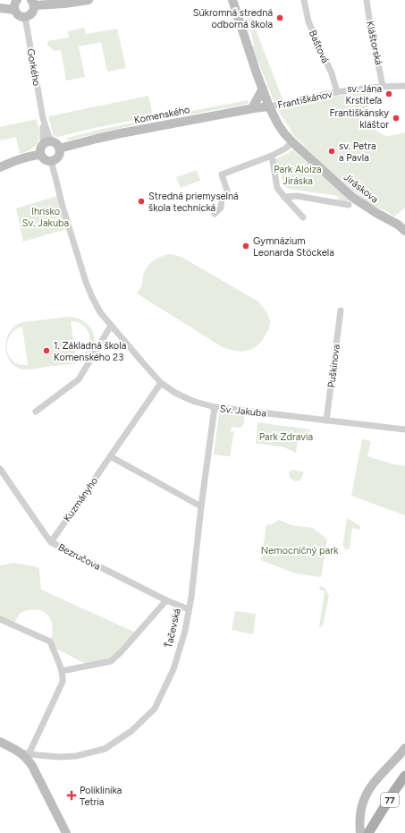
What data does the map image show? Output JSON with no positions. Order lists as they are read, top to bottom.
{
  "streets": {
    "main road": ["77"],
    "street": [
      "Kláštorská",
      "Baštová",
      "Gorkého",
      "Františkánov",
      "Komenského",
      "Jiráskova",
      "Puškinova",
      "Sv. Jakuba",
      "Kuzmányho",
      "Bezručova",
      "Ťačevská"
    ]
  },
  "crossings": [
    ["Kláštorská", "Františkánov"],
    ["Baštová", "Františkánov"],
    ["Gorkého", "Komenského"],
    ["Gorkého", "Sv. Jakuba"],
    ["Františkánov", "Komenského"],
    ["Františkánov", "Jiráskova"],
    ["Komenského", "Jiráskova"],
    ["Komenského", "Sv. Jakuba"],
    ["Puškinova", "Sv. Jakuba"],
    ["Sv. Jakuba", "Kuzmányho"],
    ["Sv. Jakuba", "Ťačevská"],
    ["Kuzmányho", "Bezručova"],
    ["Bezručova", "Ťačevská"]
  ],
  "parks": [
    "Park Aloiza Jiráska",
    "Ihrisko Sv. Jakuba",
    "Park Zdravia",
    "Nemocničný park"
  ],
  "places": {
    "other": [
      "Súkromná stredná odborná škola",
      "sv. Jána Krstiteľa",
      "Františkánsky kláštor",
      "sv. Petra a Pavla",
      "Stredná priemyselná škola technická",
      "Gymnázium Leonarda Stöckela",
      "1. Základná škola Komenského 23"
    ],
    "health": ["Poliklinika Tetria"]
  }
}
